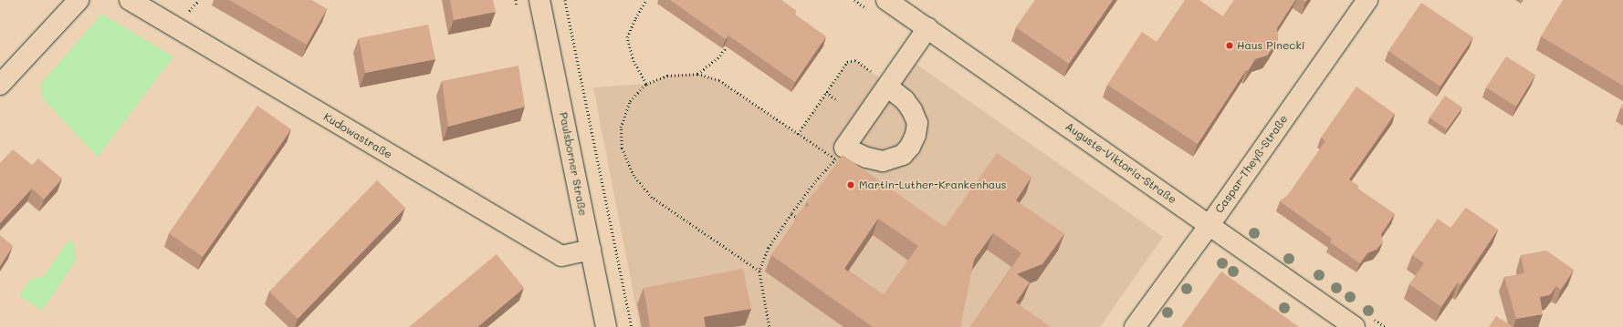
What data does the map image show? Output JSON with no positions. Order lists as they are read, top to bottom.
{
  "streets": {
    "street": [
      "Kudowastraße",
      "Auguste-Viktoria-Straße",
      "Paulsborner Straße",
      "Caspar-Theyß-Straße"
    ]
  },
  "crossings": [
    ["Kudowastraße", "Paulsborner Straße"],
    ["Auguste-Viktoria-Straße", "Caspar-Theyß-Straße"]
  ],
  "places": ["Haus Pinecki", "Martin-Luther-Krankenhaus"]
}
